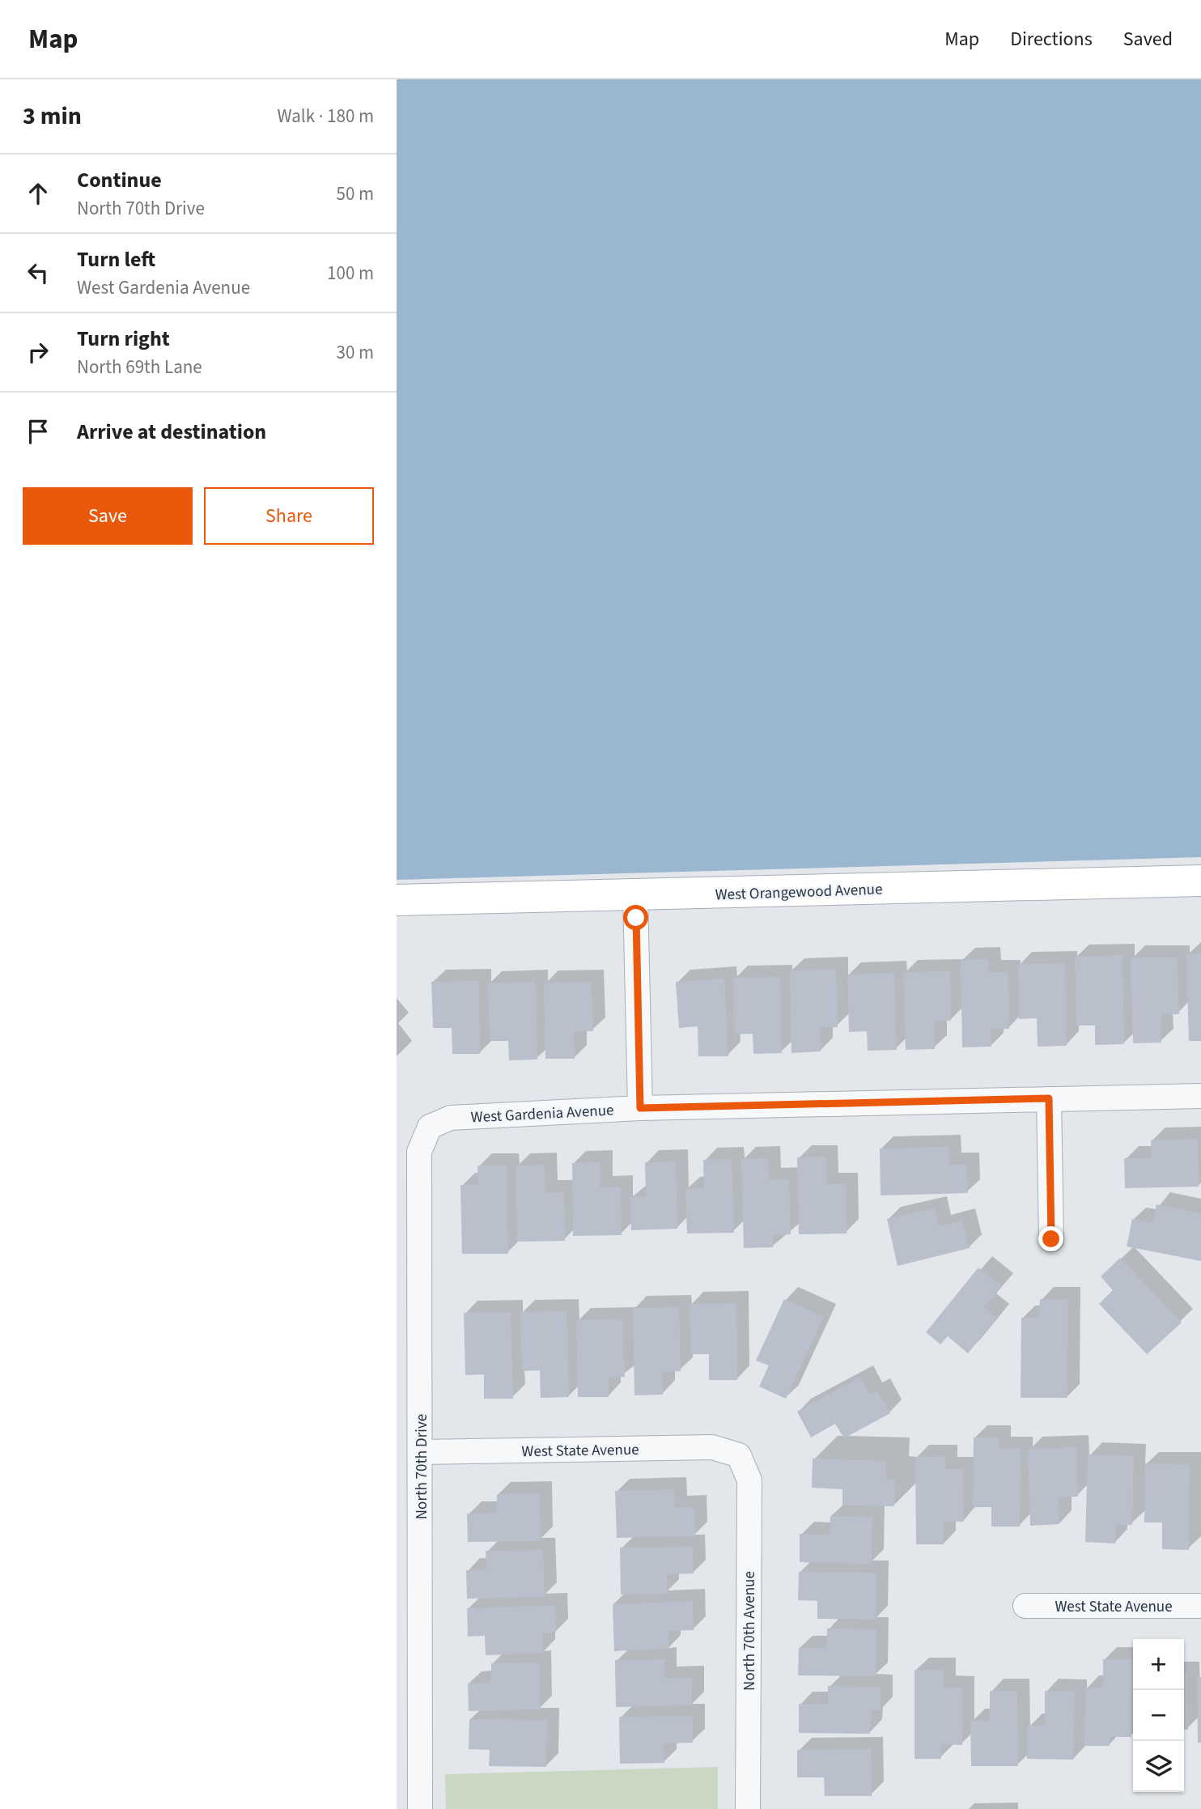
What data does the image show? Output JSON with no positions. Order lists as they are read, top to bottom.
{
  "streets": {
    "street": [
      "West Orangewood Avenue",
      "West Gardenia Avenue",
      "West State Avenue",
      "North 70th Drive",
      "North 70th Avenue"
    ]
  },
  "crossings": [
    ["West Gardenia Avenue", "North 70th Drive"],
    ["West State Avenue", "North 70th Drive"],
    ["West State Avenue", "North 70th Avenue"]
  ],
  "page": {
    "header": "Map",
    "nav": ["Map", "Directions", "Saved"],
    "heading": ["3 min", "Walk · 180 m"],
    "list": [
      ["Continue", "North 70th Drive", "50 m"],
      ["Turn left", "West Gardenia Avenue", "100 m"],
      ["Turn right", "North 69th Lane", "30 m"],
      "Arrive at destination"
    ],
    "buttons": ["Save", "Share"],
    "map_buttons": ["+", "−"]
  }
}
